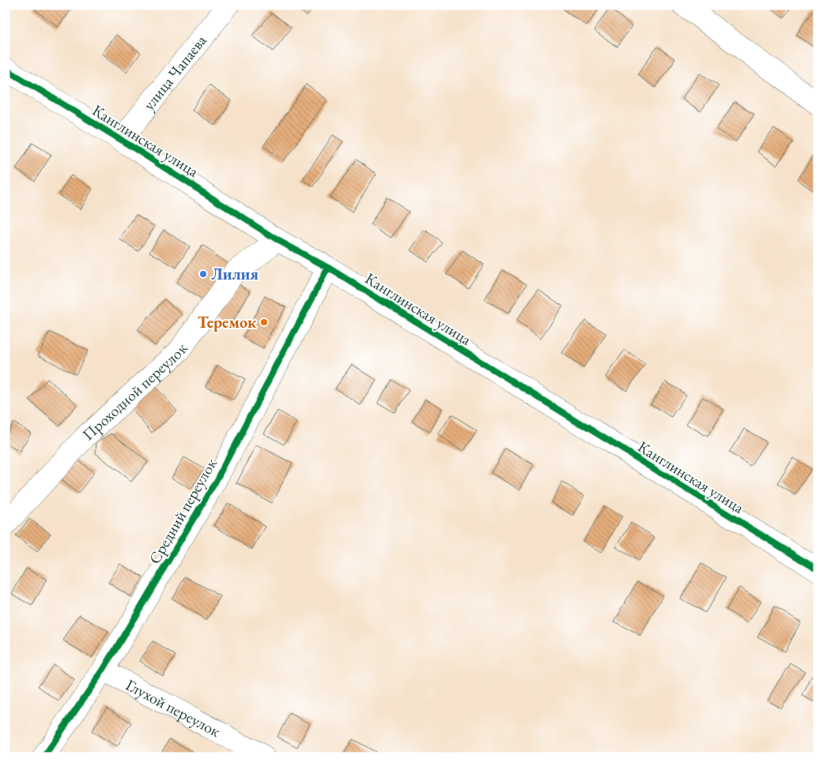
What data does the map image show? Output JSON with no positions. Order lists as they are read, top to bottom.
{
  "streets": {
    "street": [
      "улица Чапаева",
      "Канглинская улица",
      "Проходной переулок",
      "Средний переулок",
      "Глухой переулок"
    ]
  },
  "crossings": [
    ["улица Чапаева", "Канглинская улица"],
    ["Канглинская улица", "Проходной переулок"],
    ["Канглинская улица", "Средний переулок"],
    ["Средний переулок", "Глухой переулок"]
  ],
  "places": ["Лилия", "Теремок"]
}
